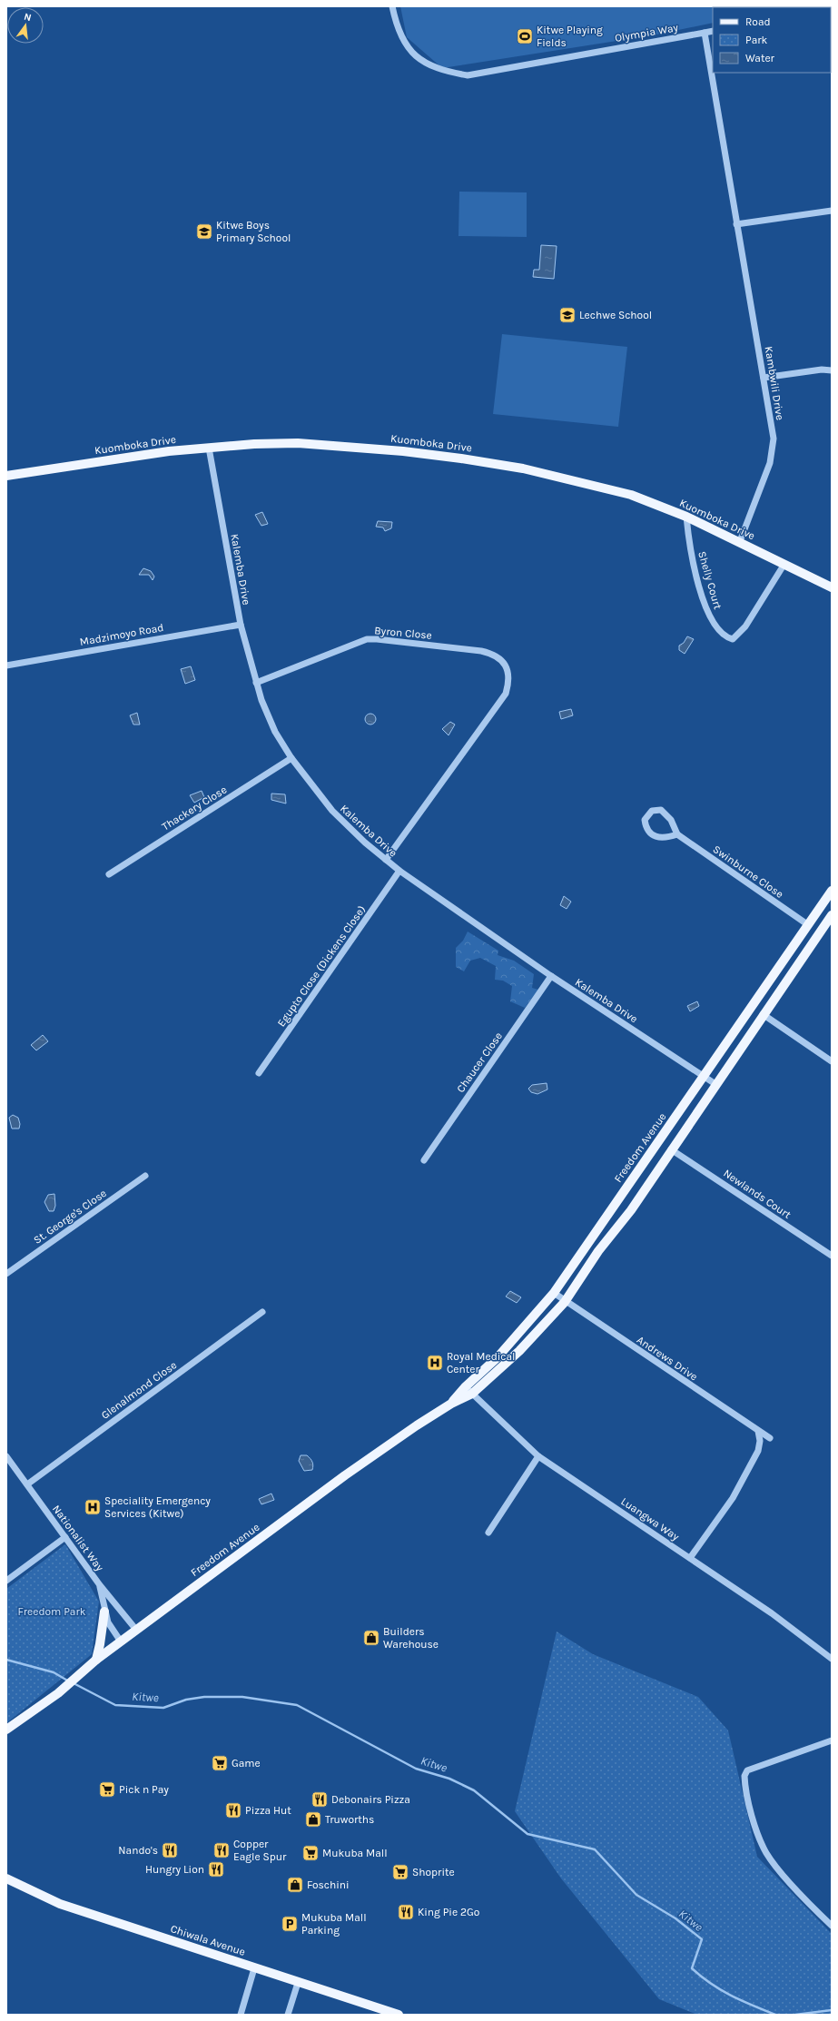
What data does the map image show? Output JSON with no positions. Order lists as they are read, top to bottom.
{
  "streets": {
    "main road": ["Kuomboka Drive", "Freedom Avenue", "Chiwala Avenue"],
    "street": [
      "Olympia Way",
      "Kambwili Drive",
      "Kalemba Drive",
      "Shelly Court",
      "Byron Close",
      "Madzimoyo Road",
      "Thackery Close",
      "Swinburne Close",
      "Egupto Close (Dickens Close)",
      "Chaucer Close",
      "Newlands Court",
      "St. George's Close",
      "Andrews Drive",
      "Glenalmond Close",
      "Luangwa Way",
      "Nationalist Way"
    ]
  },
  "crossings": [
    ["Kambwili Drive", "Kuomboka Drive"],
    ["Kuomboka Drive", "Kalemba Drive"],
    ["Kuomboka Drive", "Shelly Court"],
    ["Kalemba Drive", "Byron Close"],
    ["Kalemba Drive", "Madzimoyo Road"],
    ["Kalemba Drive", "Thackery Close"],
    ["Kalemba Drive", "Egupto Close (Dickens Close)"],
    ["Kalemba Drive", "Chaucer Close"],
    ["Kalemba Drive", "Freedom Avenue"],
    ["Swinburne Close", "Freedom Avenue"],
    ["Freedom Avenue", "Newlands Court"],
    ["Freedom Avenue", "Andrews Drive"],
    ["Freedom Avenue", "Luangwa Way"],
    ["Freedom Avenue", "Nationalist Way"],
    ["Glenalmond Close", "Nationalist Way"]
  ],
  "water": ["Kitwe"],
  "parks": ["Freedom Park"],
  "places": {
    "sports": ["Kitwe Playing Fields"],
    "school or university": ["Kitwe Boys Primary School", "Lechwe School"],
    "hospital": ["Royal Medical Center", "Speciality Emergency Services (Kitwe)"],
    "shop": ["Builders Warehouse", "Truworths", "Foschini"],
    "supermarket": [
      "Game",
      "Pick n Pay",
      "Mukuba Mall",
      "Shoprite"
    ],
    "restaurant": [
      "Debonairs Pizza",
      "Pizza Hut",
      "Nando's",
      "Copper Eagle Spur",
      "Hungry Lion",
      "King Pie 2Go"
    ],
    "parking": ["Mukuba Mall Parking"]
  },
  "legend": ["Road", "Park", "Water"],
  "north": "top"
}
